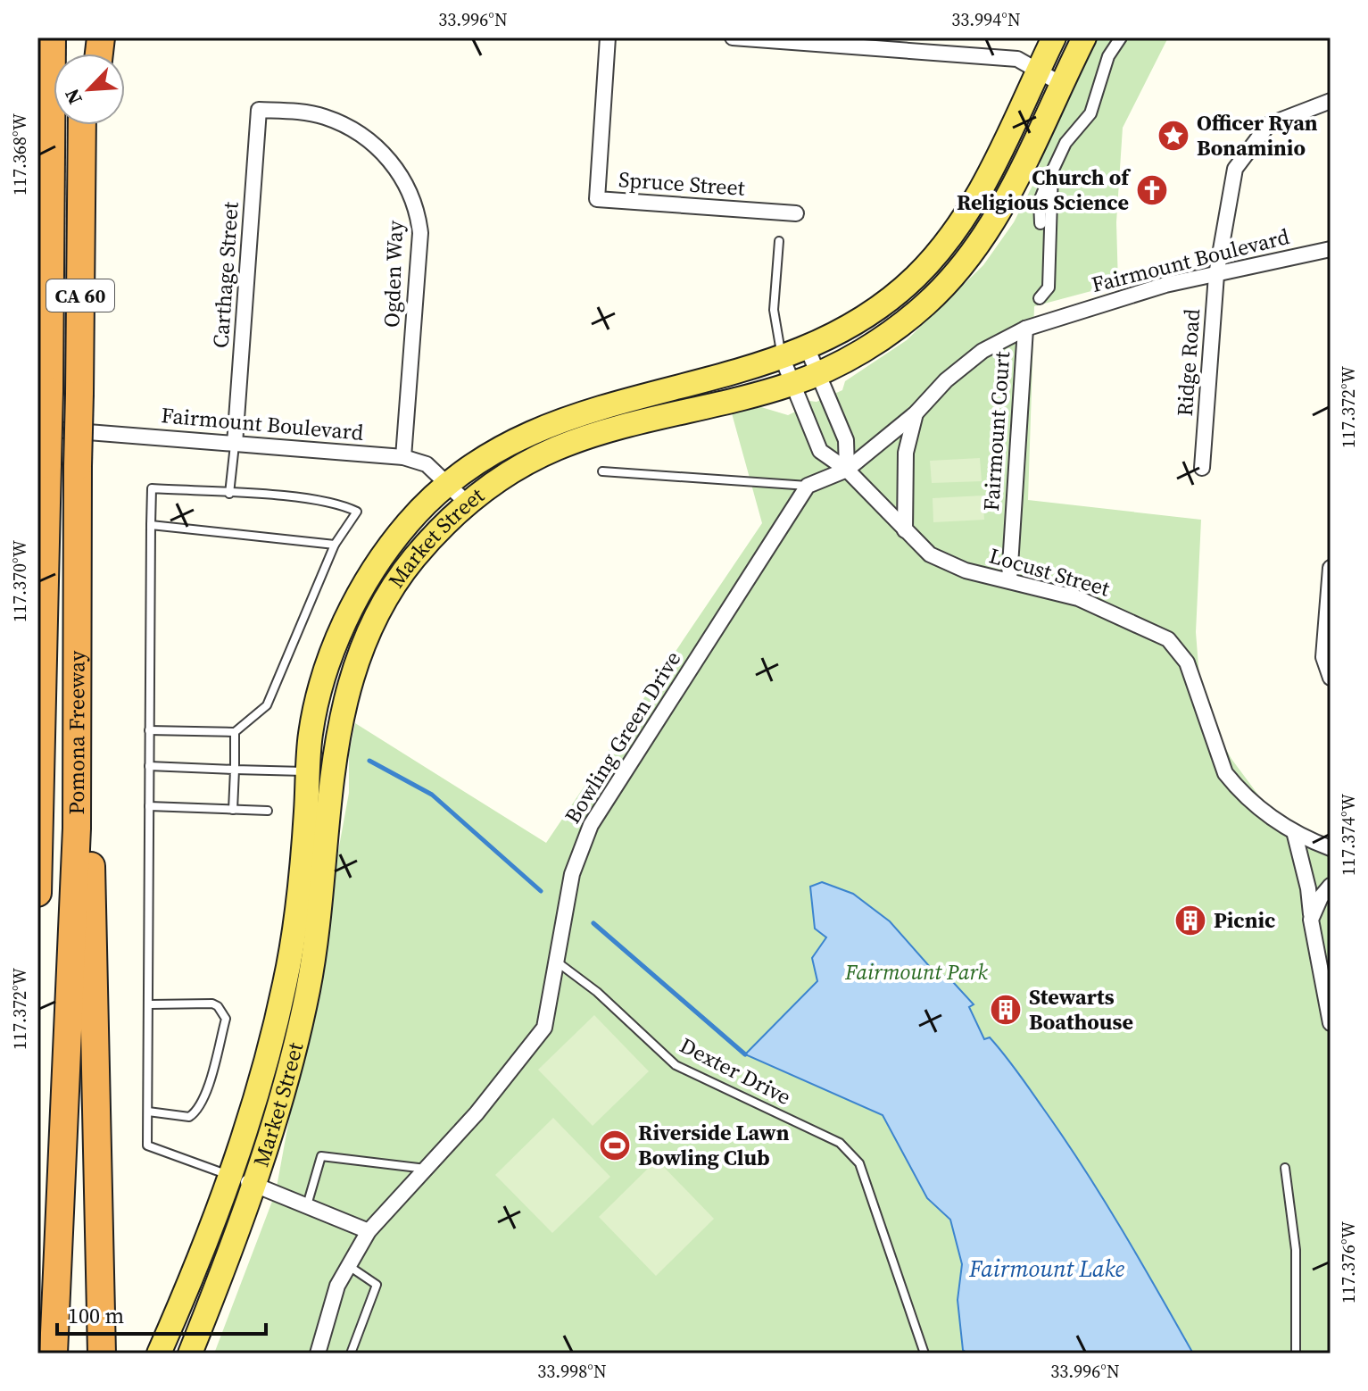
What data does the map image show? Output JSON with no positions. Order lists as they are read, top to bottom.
{
  "streets": {
    "highway": ["CA 60", "Pomona Freeway"],
    "main road": ["Market Street"],
    "street": [
      "Spruce Street",
      "Fairmount Boulevard",
      "Ogden Way",
      "Carthage Street",
      "Ridge Road",
      "Fairmount Court",
      "Locust Street",
      "Bowling Green Drive"
    ],
    "lane": ["Dexter Drive"]
  },
  "crossings": [
    ["Fairmount Boulevard", "Ogden Way"],
    ["Fairmount Boulevard", "Carthage Street"],
    ["Fairmount Boulevard", "Ridge Road"],
    ["Fairmount Boulevard", "Fairmount Court"],
    ["Fairmount Boulevard", "Market Street"],
    ["Fairmount Boulevard", "Locust Street"],
    ["Fairmount Boulevard", "Bowling Green Drive"],
    ["Ogden Way", "Carthage Street"],
    ["Fairmount Court", "Locust Street"],
    ["Bowling Green Drive", "Dexter Drive"]
  ],
  "water": ["Fairmount Lake"],
  "parks": ["Fairmount Park"],
  "places": {
    "place": ["Officer Ryan Bonaminio"],
    "church": ["Church of Religious Science"],
    "building": ["Picnic", "Stewarts Boathouse"],
    "sports": ["Riverside Lawn Bowling Club"]
  },
  "scale_bar": "100 m",
  "north": "bottom left",
  "coordinates": [
    "33.996°N",
    "33.994°N",
    "117.368°W",
    "117.372°W",
    "117.370°W",
    "117.374°W",
    "117.376°W",
    "33.998°N"
  ]
}
